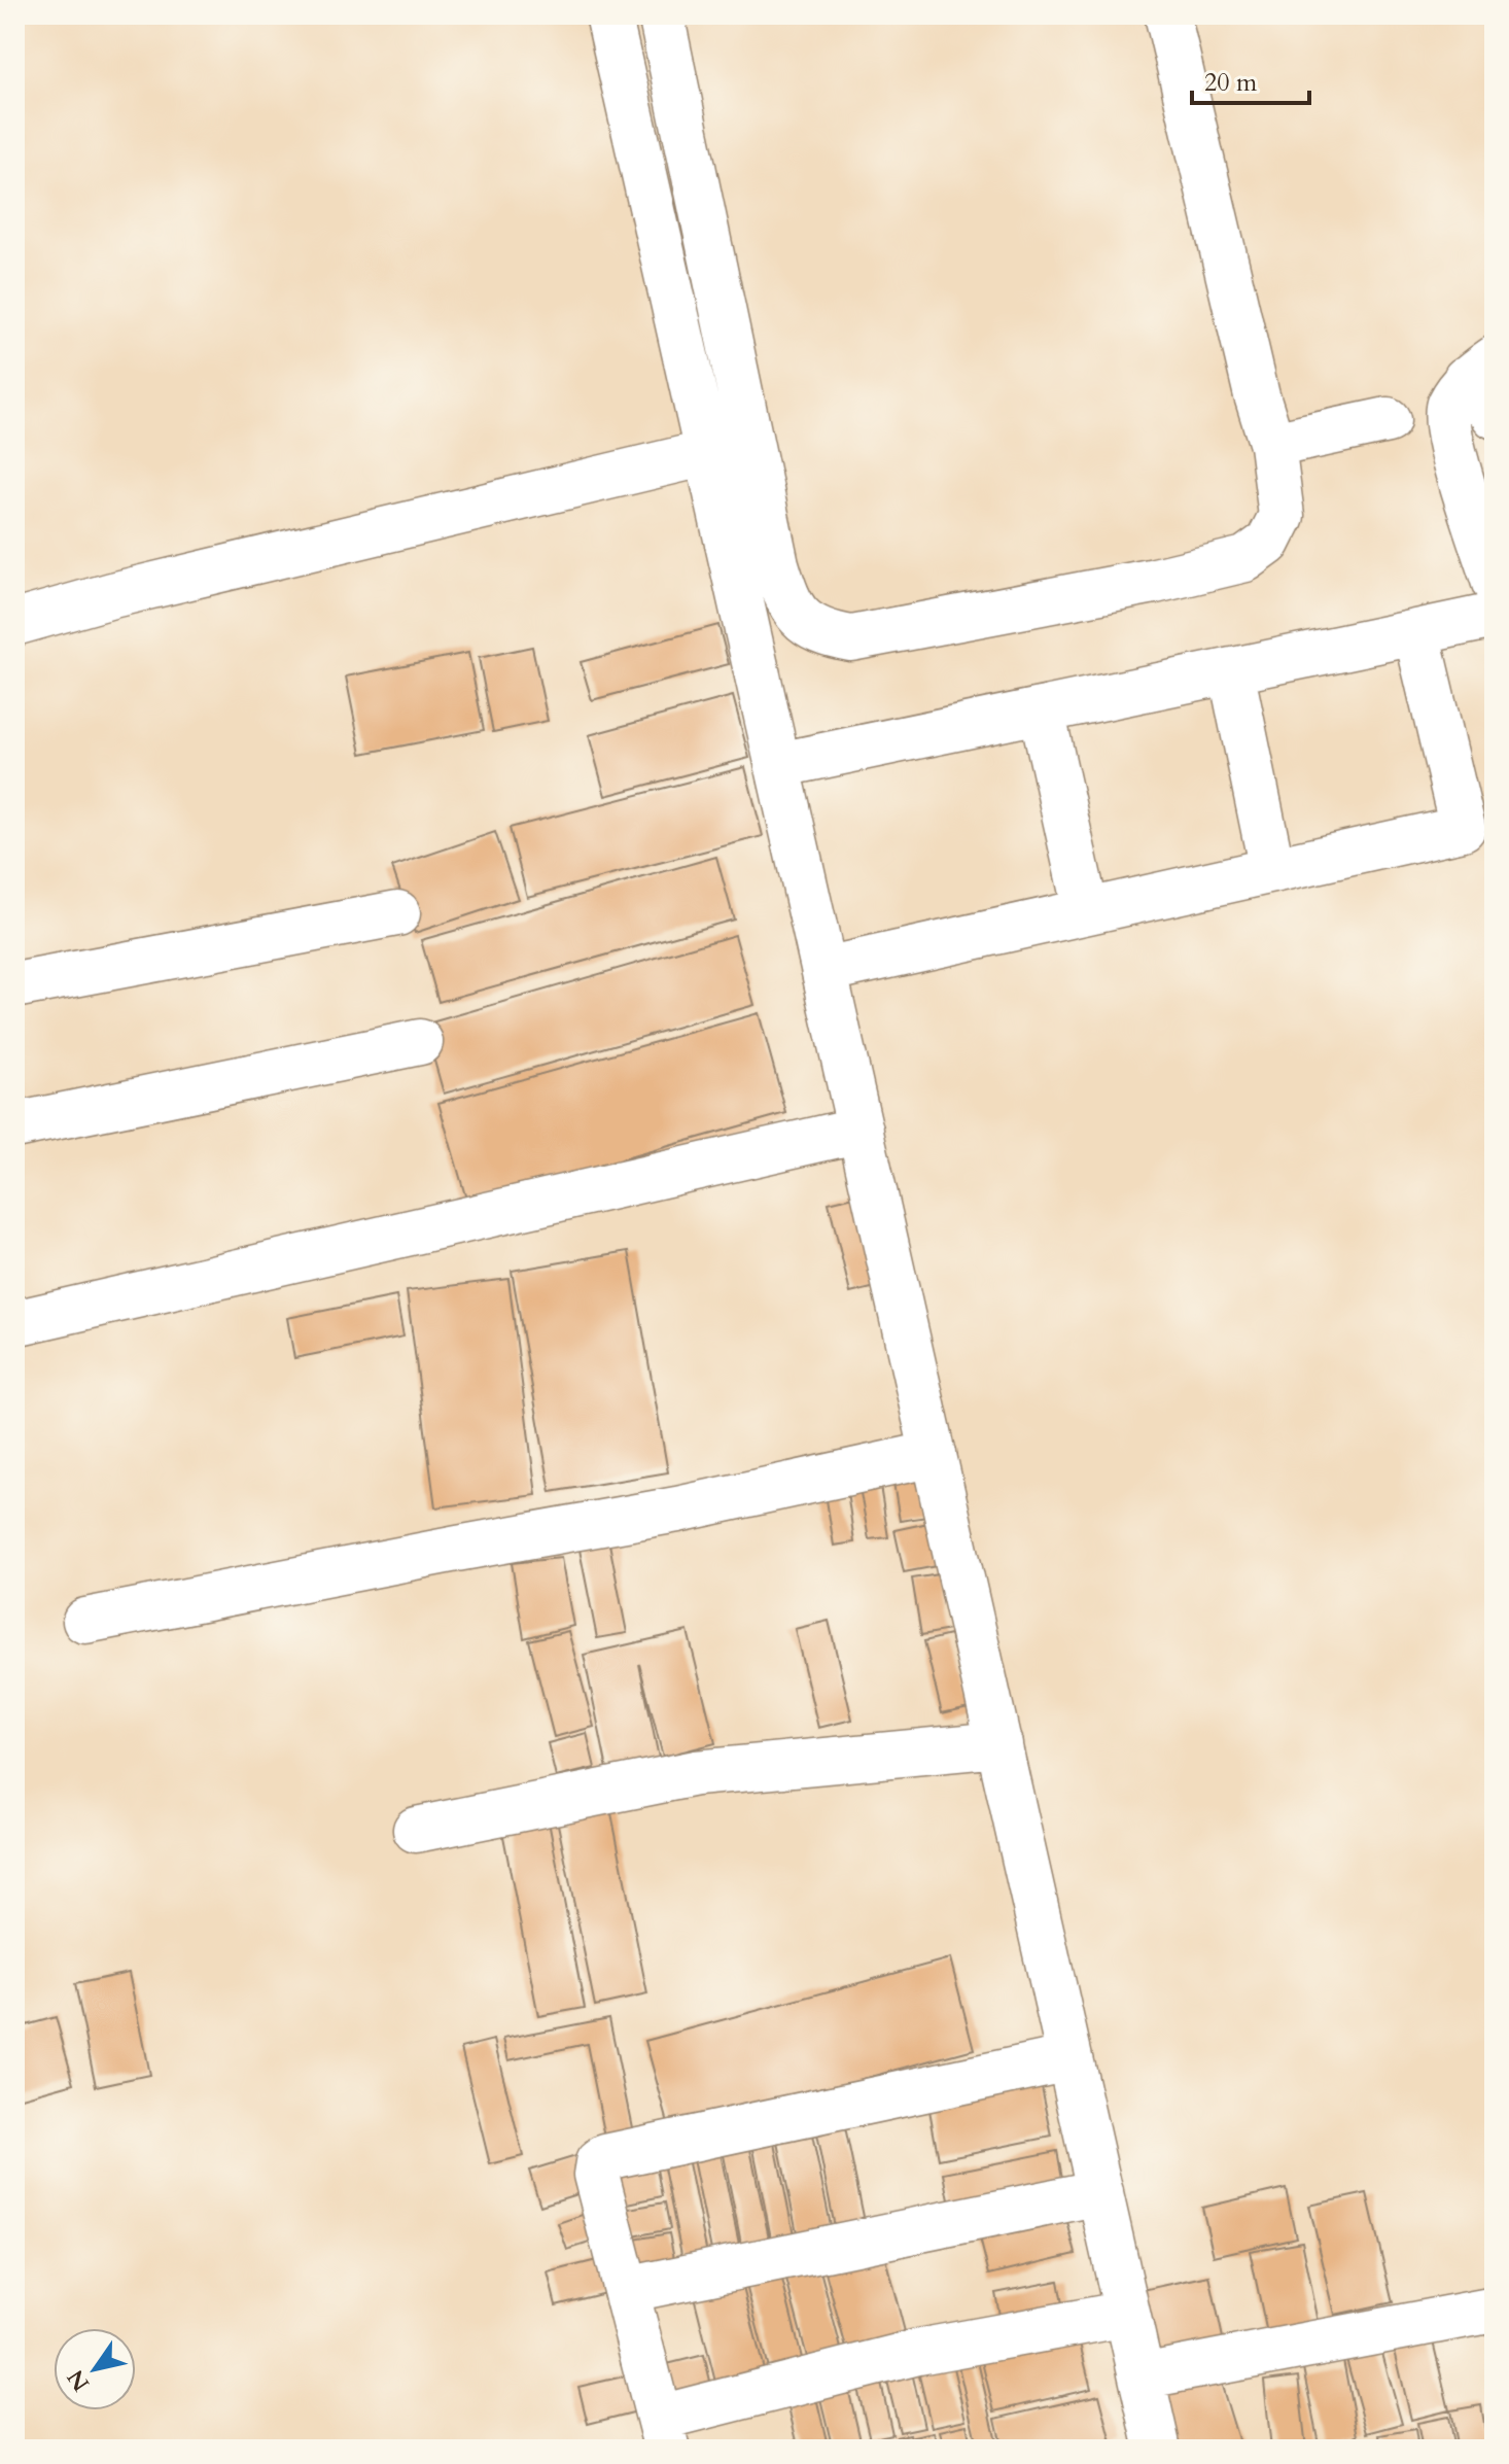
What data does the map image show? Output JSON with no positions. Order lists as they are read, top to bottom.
{
  "scale_bar": "20 m",
  "north": "bottom left"
}
